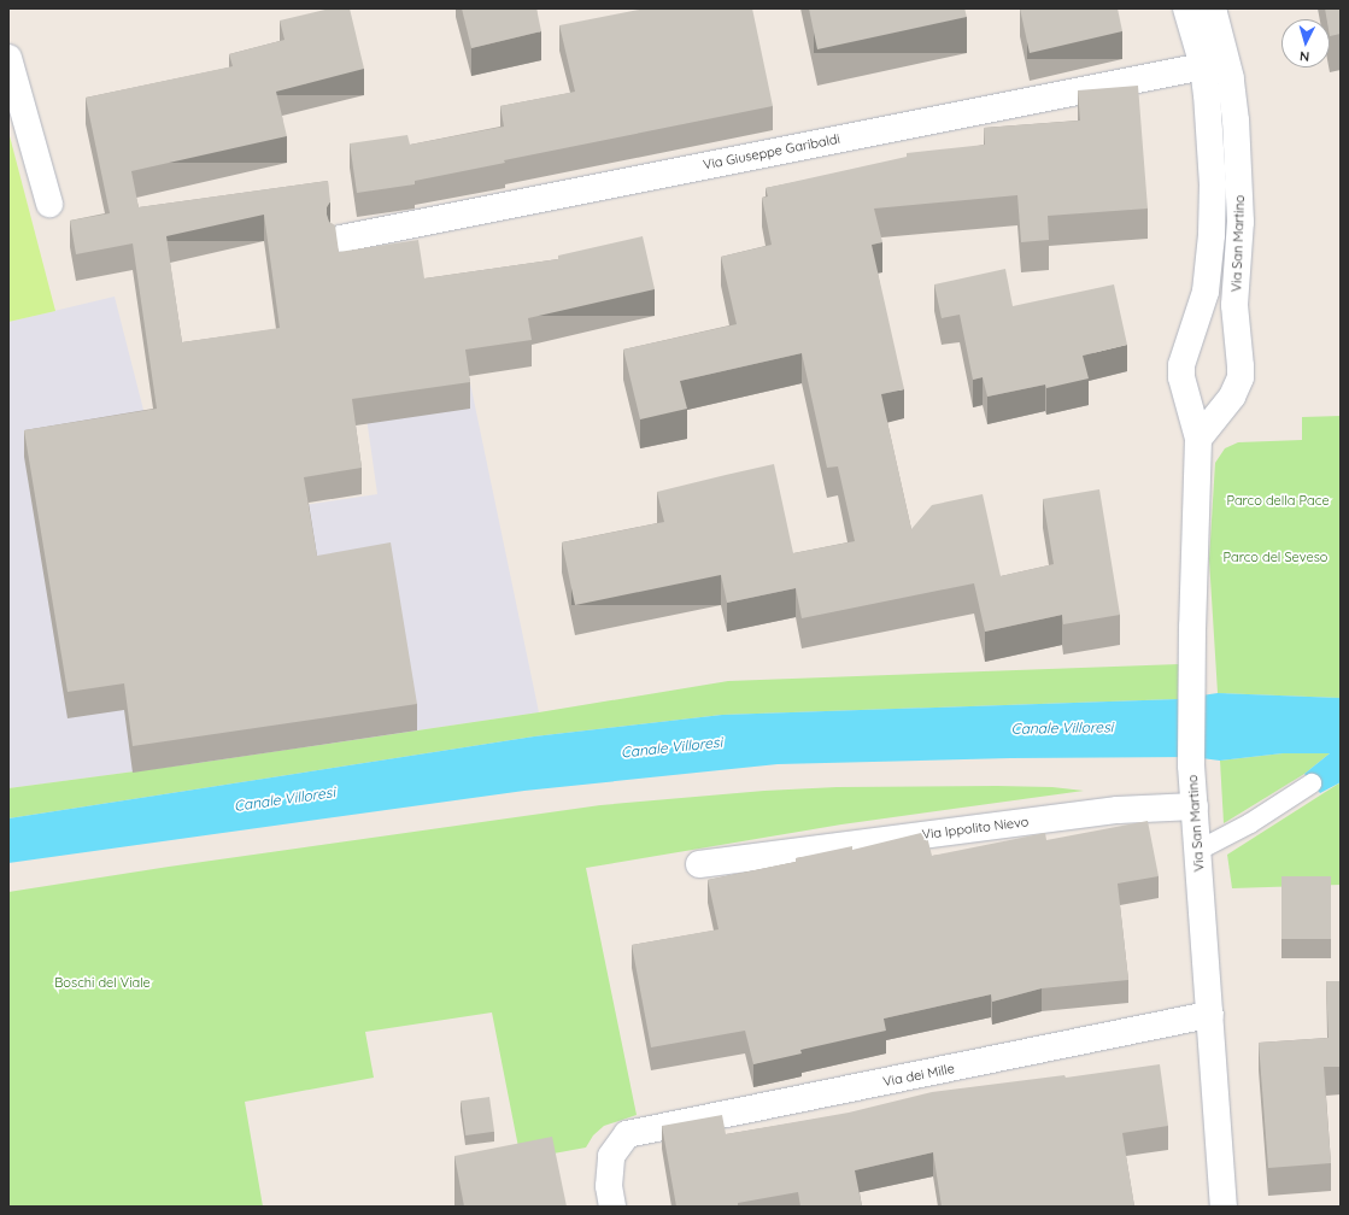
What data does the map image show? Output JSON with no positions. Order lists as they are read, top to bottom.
{
  "streets": {
    "street": [
      "Via Giuseppe Garibaldi",
      "Via San Martino",
      "Via Ippolito Nievo",
      "Via dei Mille"
    ]
  },
  "crossings": [
    ["Via Giuseppe Garibaldi", "Via San Martino"],
    ["Via San Martino", "Via Ippolito Nievo"],
    ["Via San Martino", "Via dei Mille"]
  ],
  "water": ["Canale Villoresi"],
  "parks": ["Parco della Pace", "Parco del Seveso", "Boschi del Viale"],
  "north": "bottom"
}
